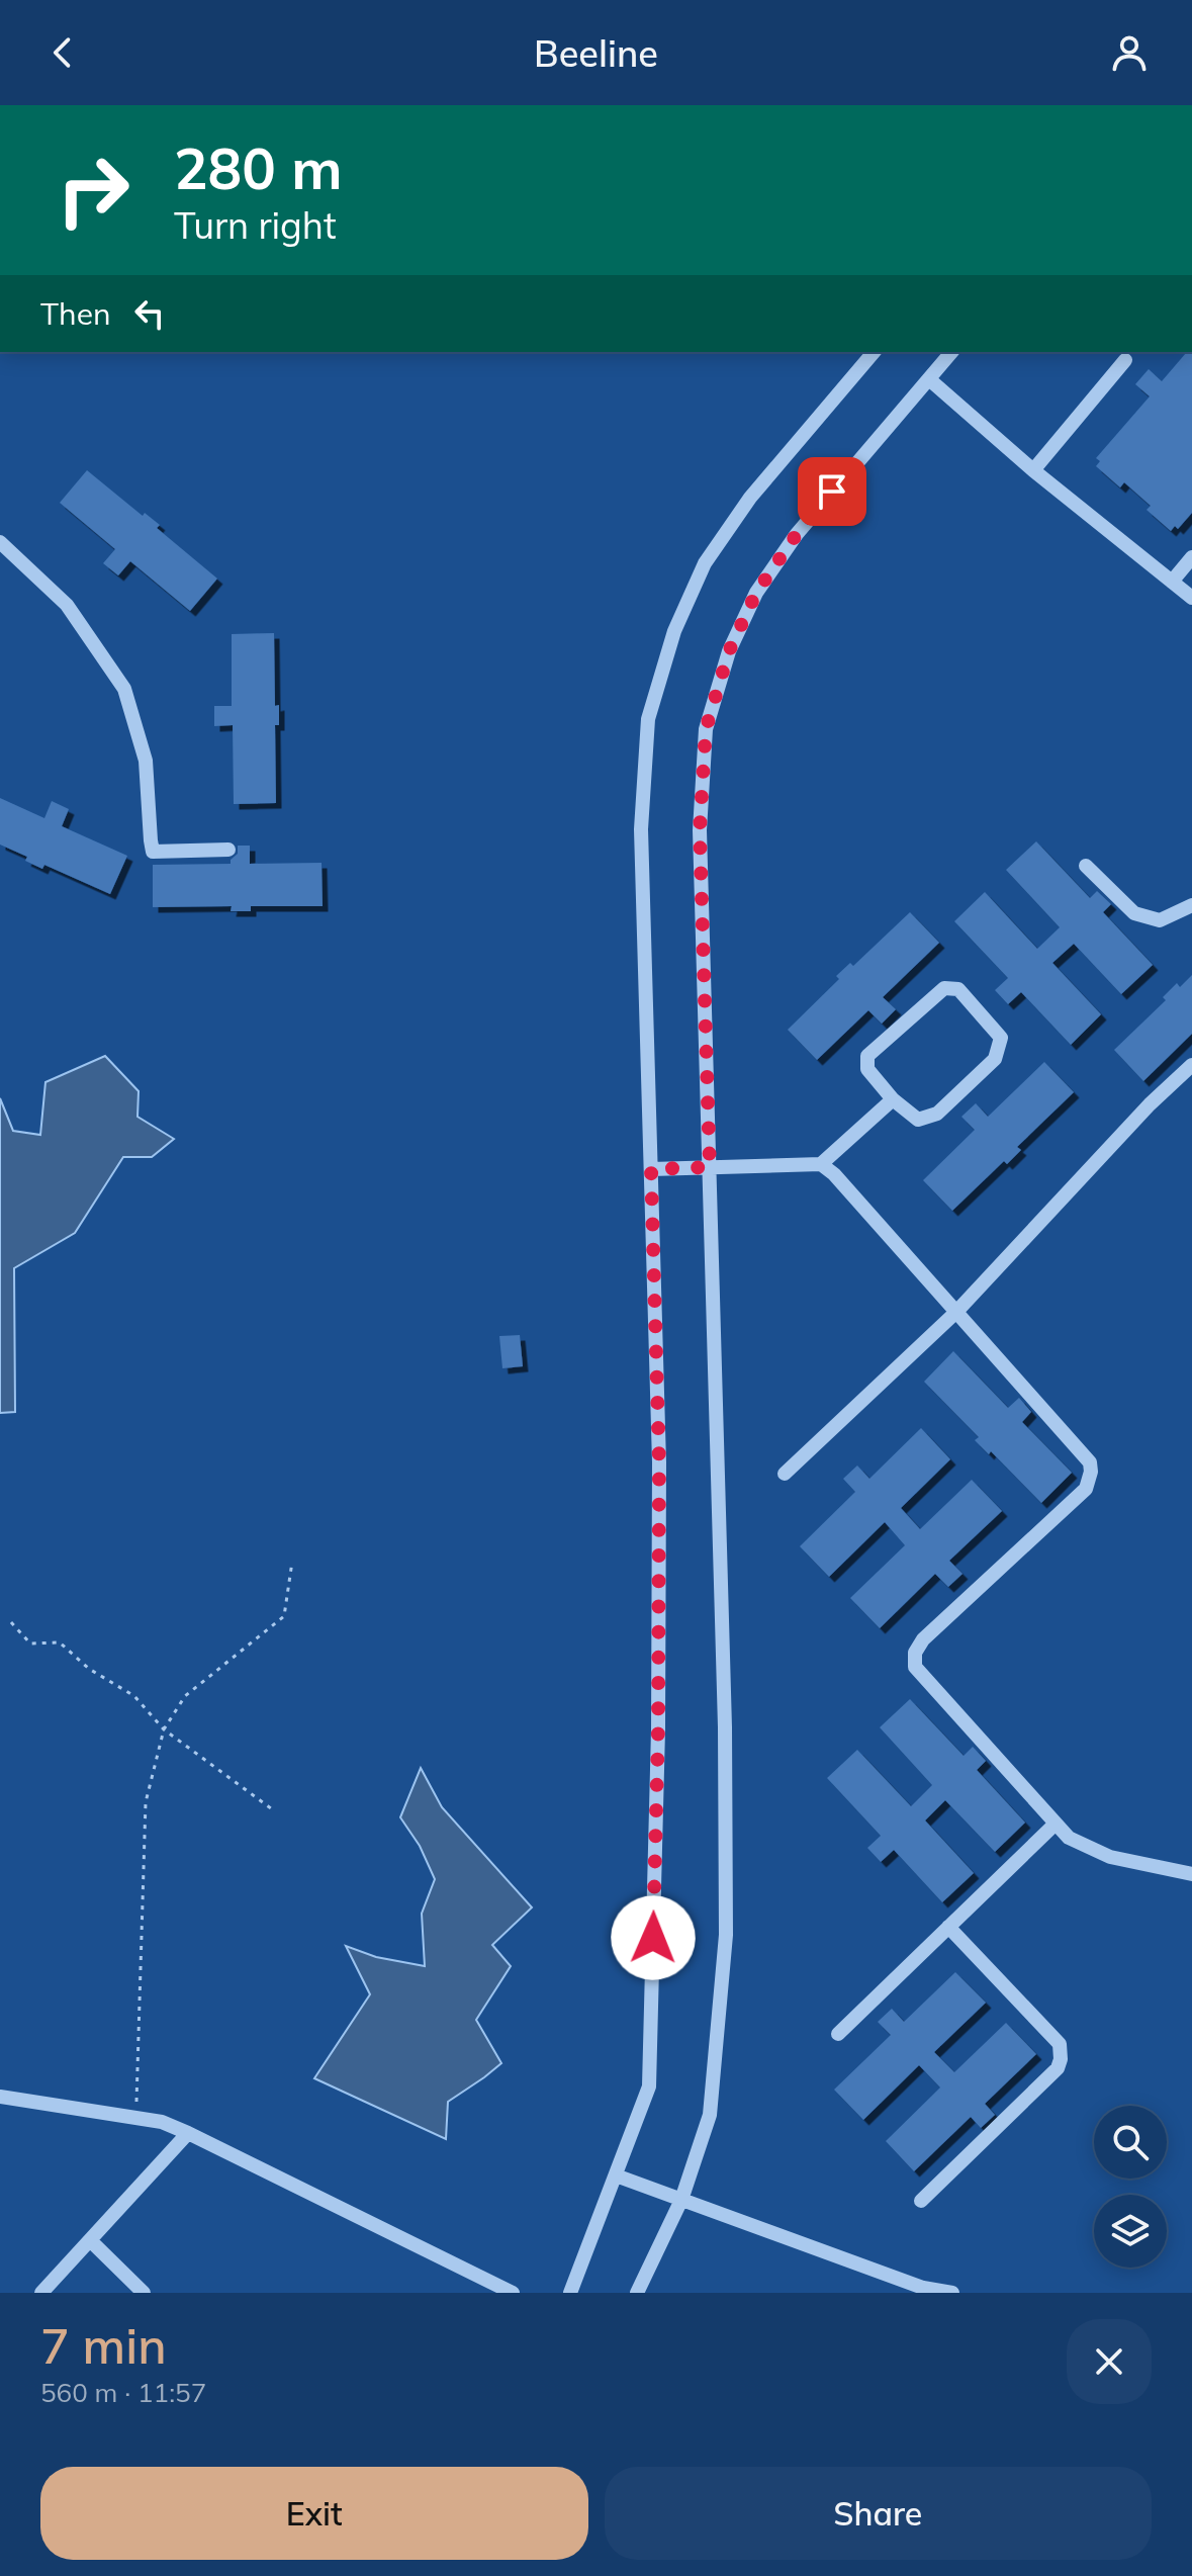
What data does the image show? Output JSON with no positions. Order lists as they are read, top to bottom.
{
  "page": {
    "header": "Beeline",
    "turn": ["280 m", "Turn right"],
    "then": "Then",
    "heading": ["7 min", "560 m · 11:57"],
    "buttons": ["Exit", "Share"]
  }
}
